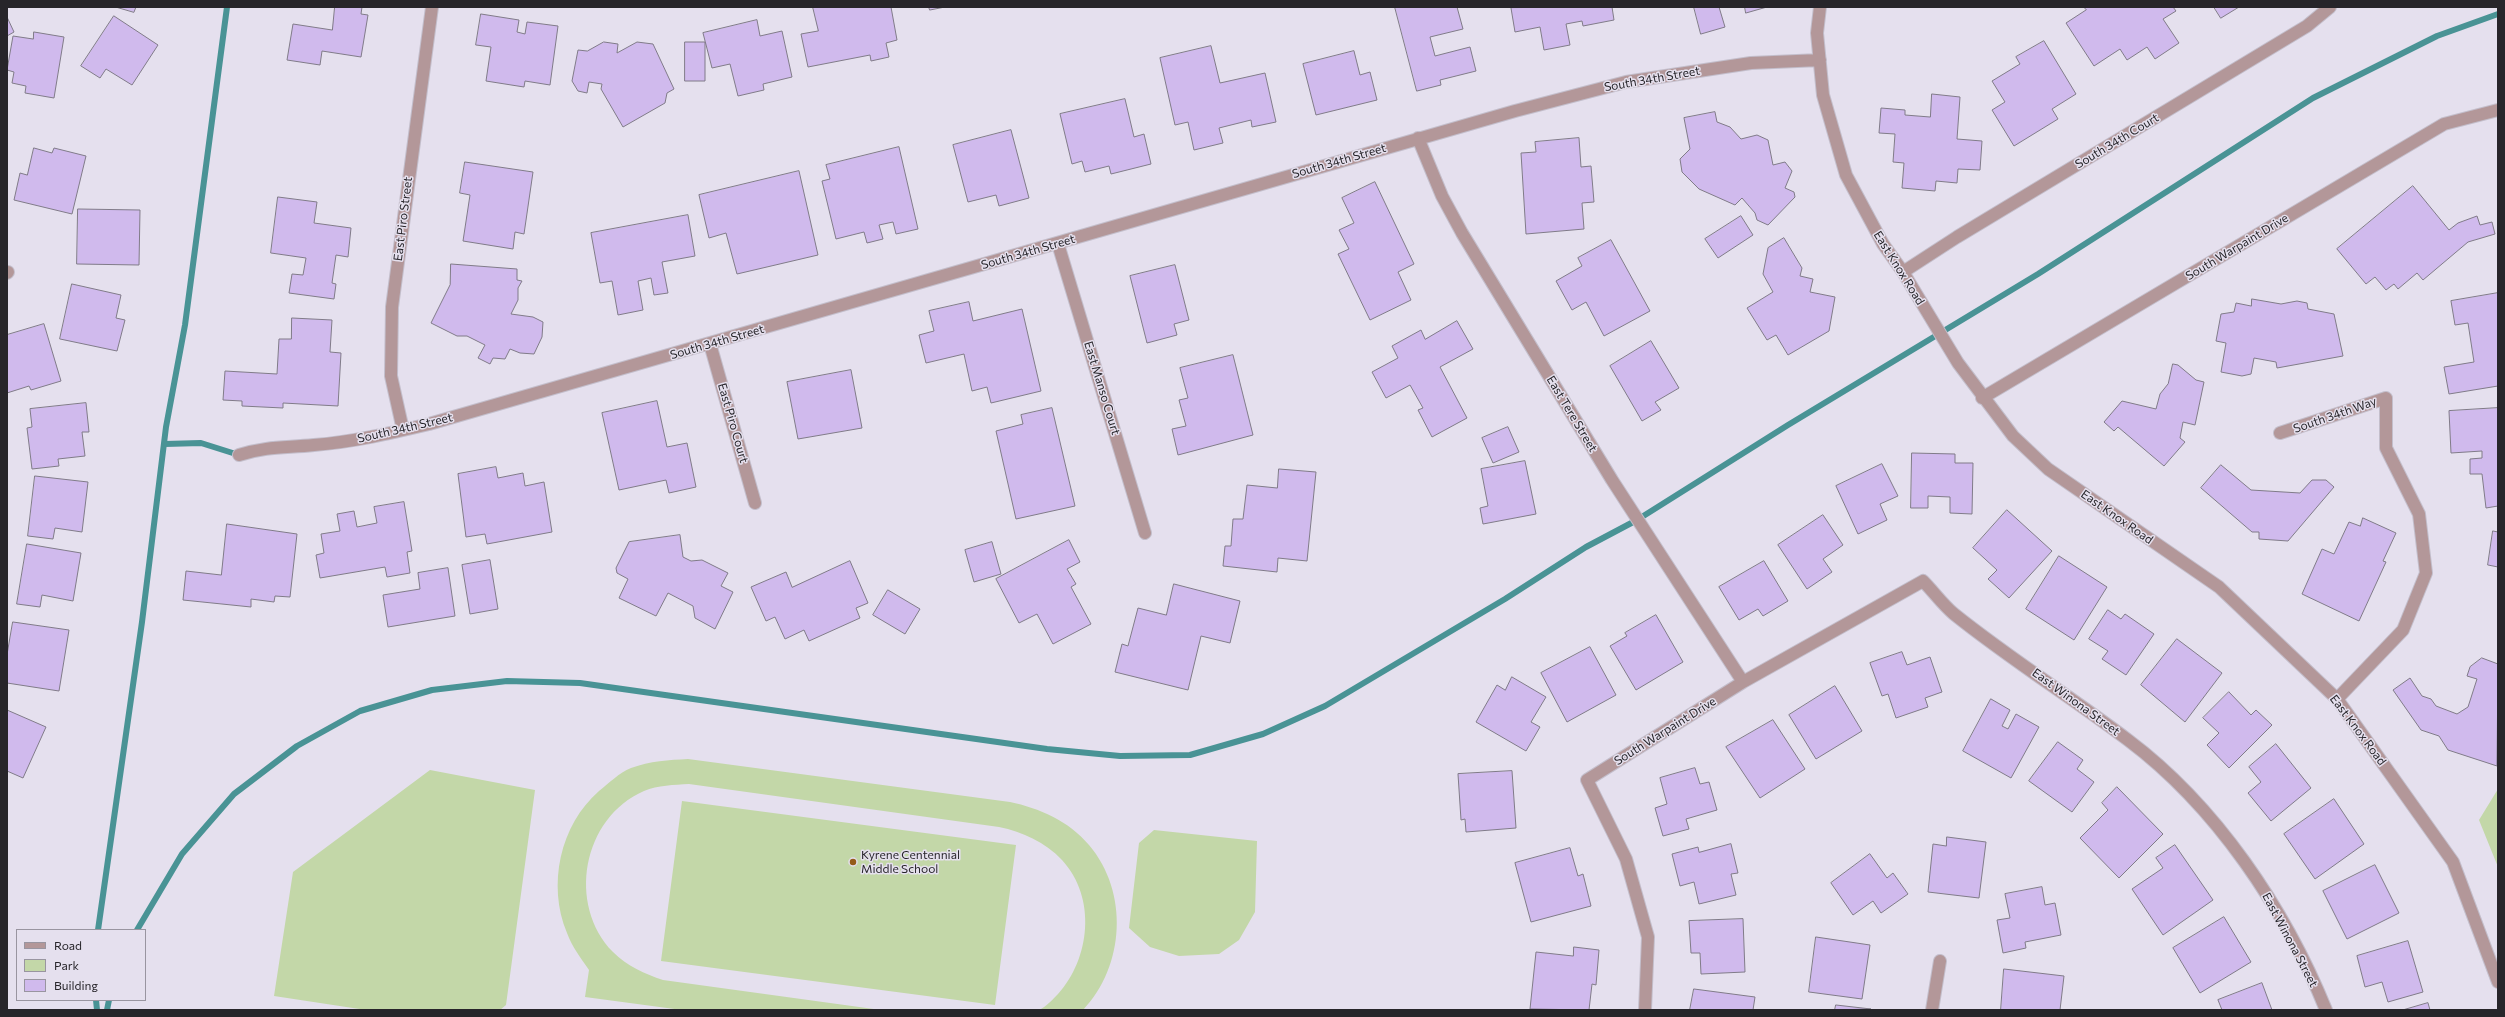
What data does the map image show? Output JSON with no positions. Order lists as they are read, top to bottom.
{
  "streets": {
    "street": [
      "South 34th Street",
      "South 34th Court",
      "East Piro Street",
      "South Warpaint Drive",
      "East Knox Road",
      "East Manso Court",
      "East Tere Street",
      "South 34th Way",
      "East Piro Court",
      "East Winona Street"
    ]
  },
  "crossings": [
    ["South 34th Street", "East Piro Street"],
    ["South 34th Street", "East Knox Road"],
    ["South 34th Street", "East Manso Court"],
    ["South 34th Street", "East Tere Street"],
    ["South 34th Street", "East Piro Court"],
    ["South 34th Court", "East Knox Road"],
    ["South Warpaint Drive", "East Knox Road"],
    ["South Warpaint Drive", "East Tere Street"],
    ["South Warpaint Drive", "East Winona Street"],
    ["East Knox Road", "South 34th Way"],
    ["East Tere Street", "East Winona Street"]
  ],
  "places": ["Kyrene Centennial Middle School"],
  "legend": ["Road", "Park", "Building"]
}
